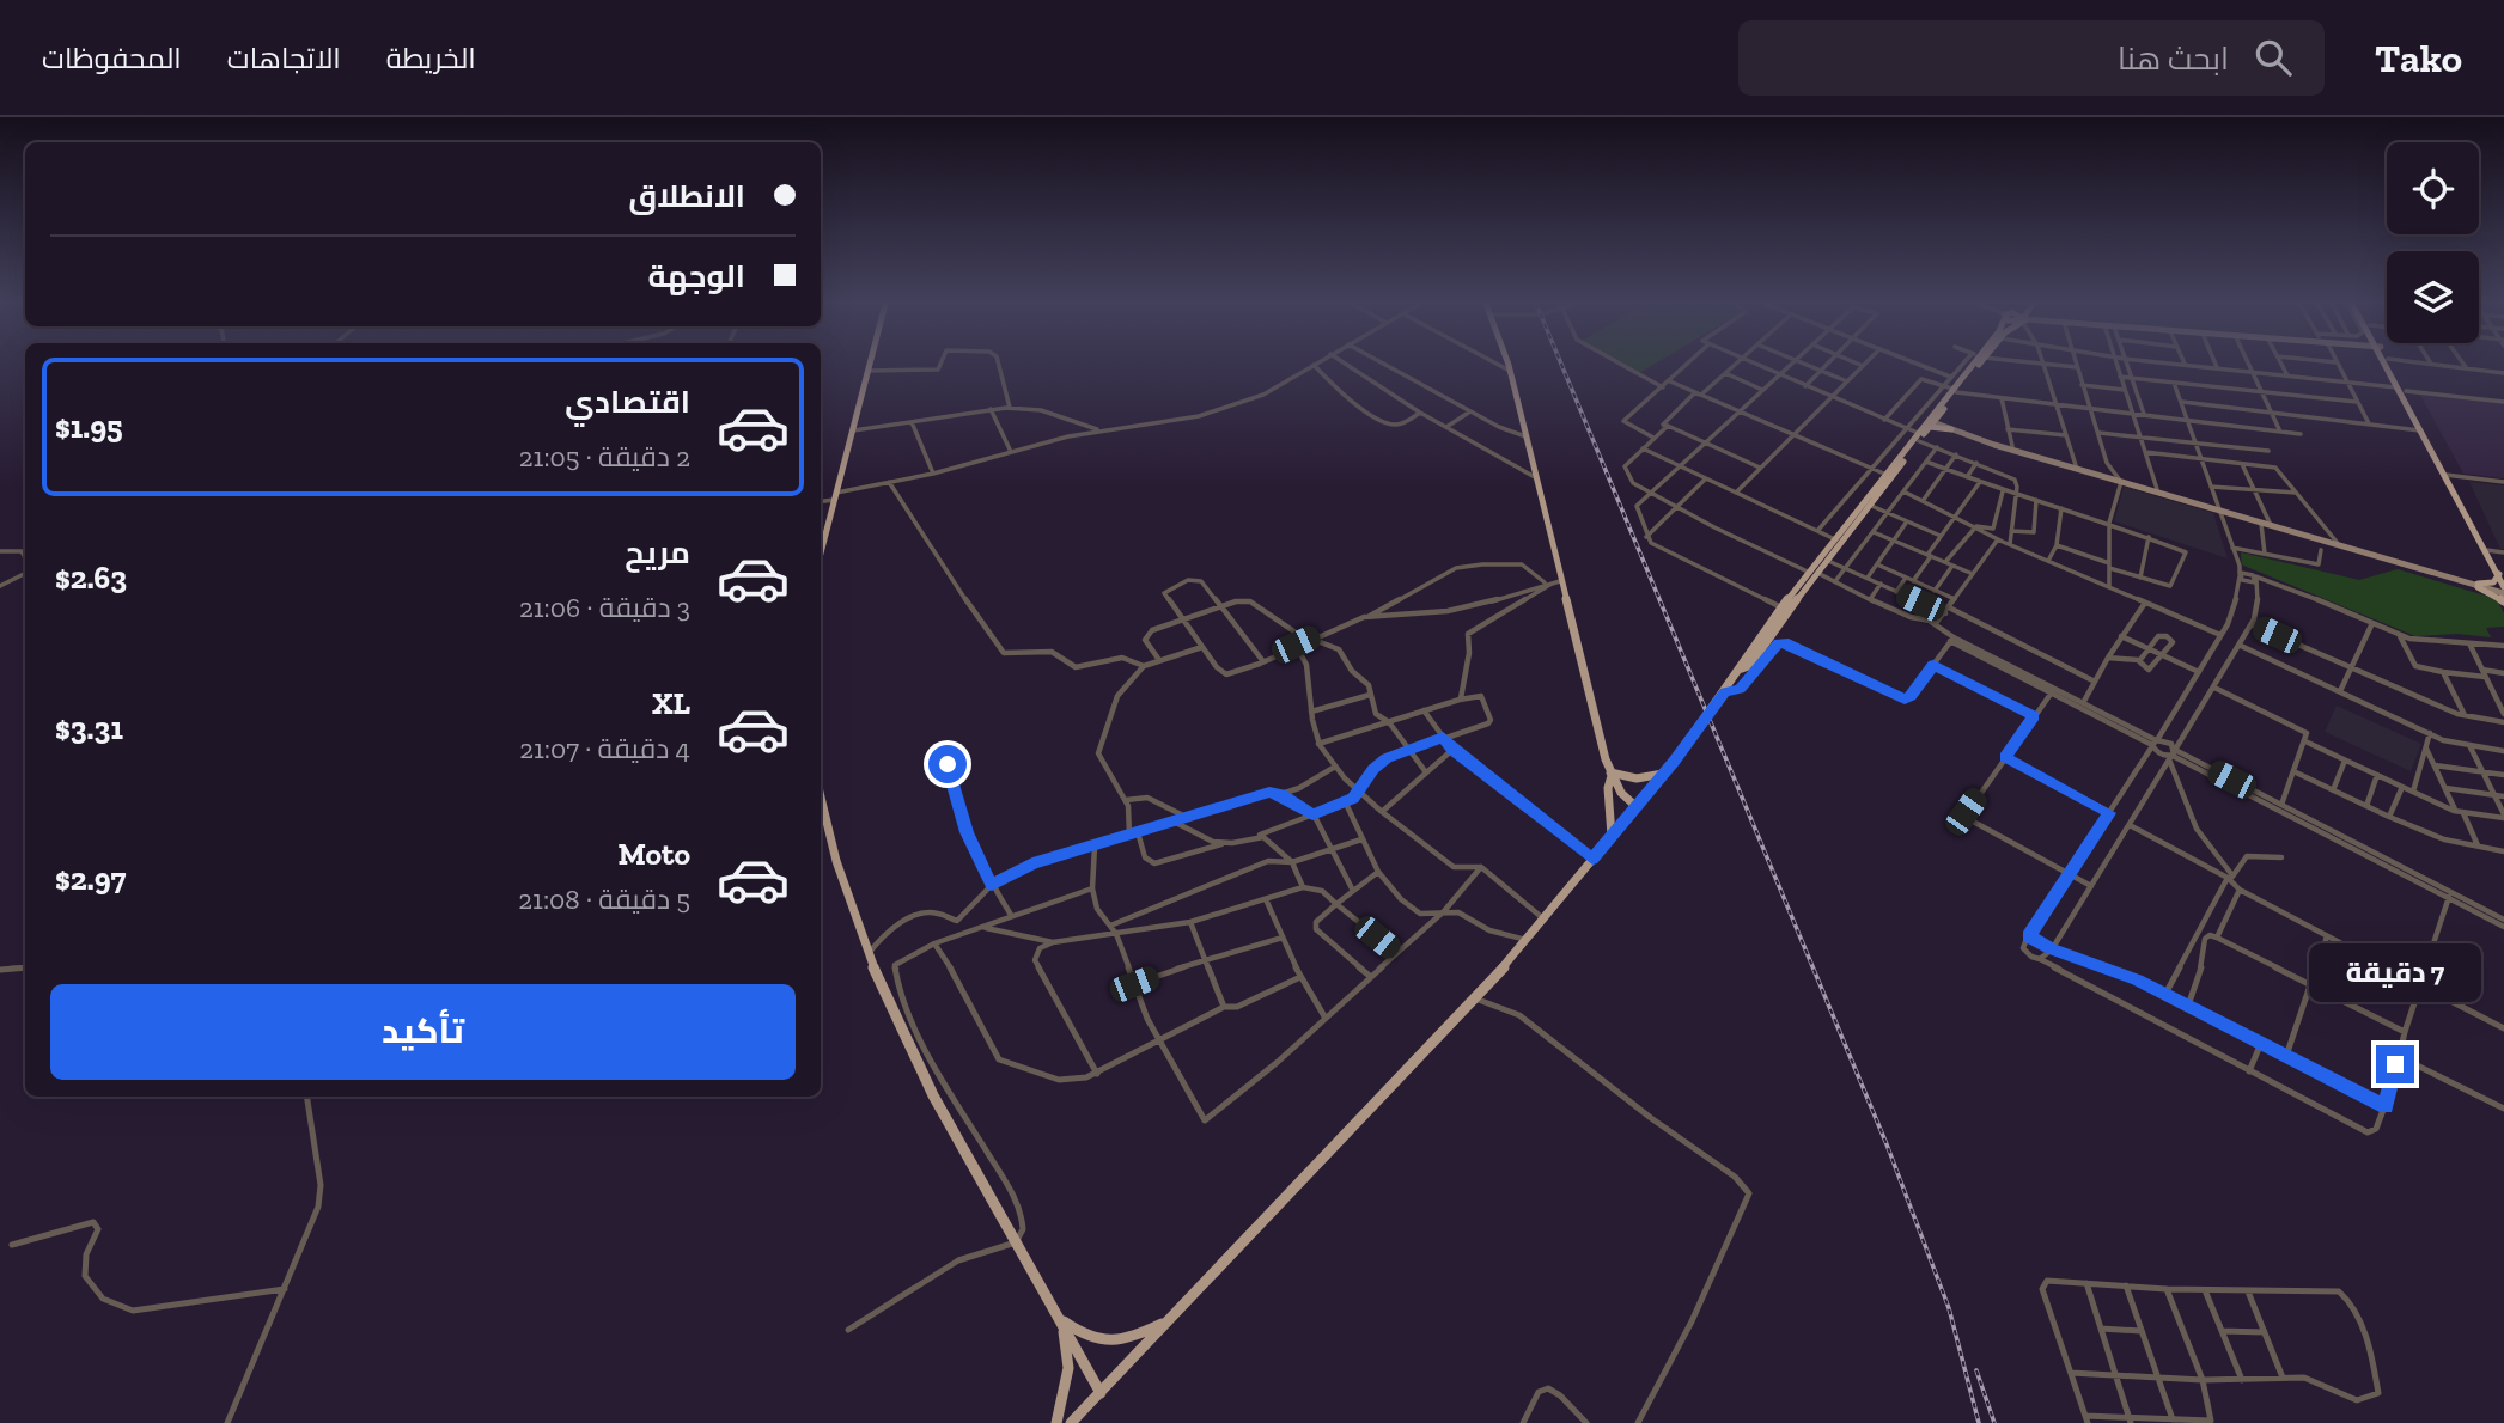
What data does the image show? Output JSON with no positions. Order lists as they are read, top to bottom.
{
  "page": {
    "header": "Tako",
    "search": "ابحث هنا",
    "nav": ["الخريطة", "الاتجاهات", "المحفوظات"],
    "banner": ["الانطلاق", "الوجهة"],
    "list": [
      {
        "name": "اقتصادي",
        "note": "2 دقيقة · 21:05",
        "value": "$1.95"
      },
      {
        "name": "مريح",
        "note": "3 دقيقة · 21:06",
        "value": "$2.63"
      },
      {
        "name": "XL",
        "note": "4 دقيقة · 21:07",
        "value": "$3.31"
      },
      {
        "name": "Moto",
        "note": "5 دقيقة · 21:08",
        "value": "$2.97"
      }
    ],
    "bubble": "7 دقيقة",
    "buttons": "تأكيد"
  }
}
